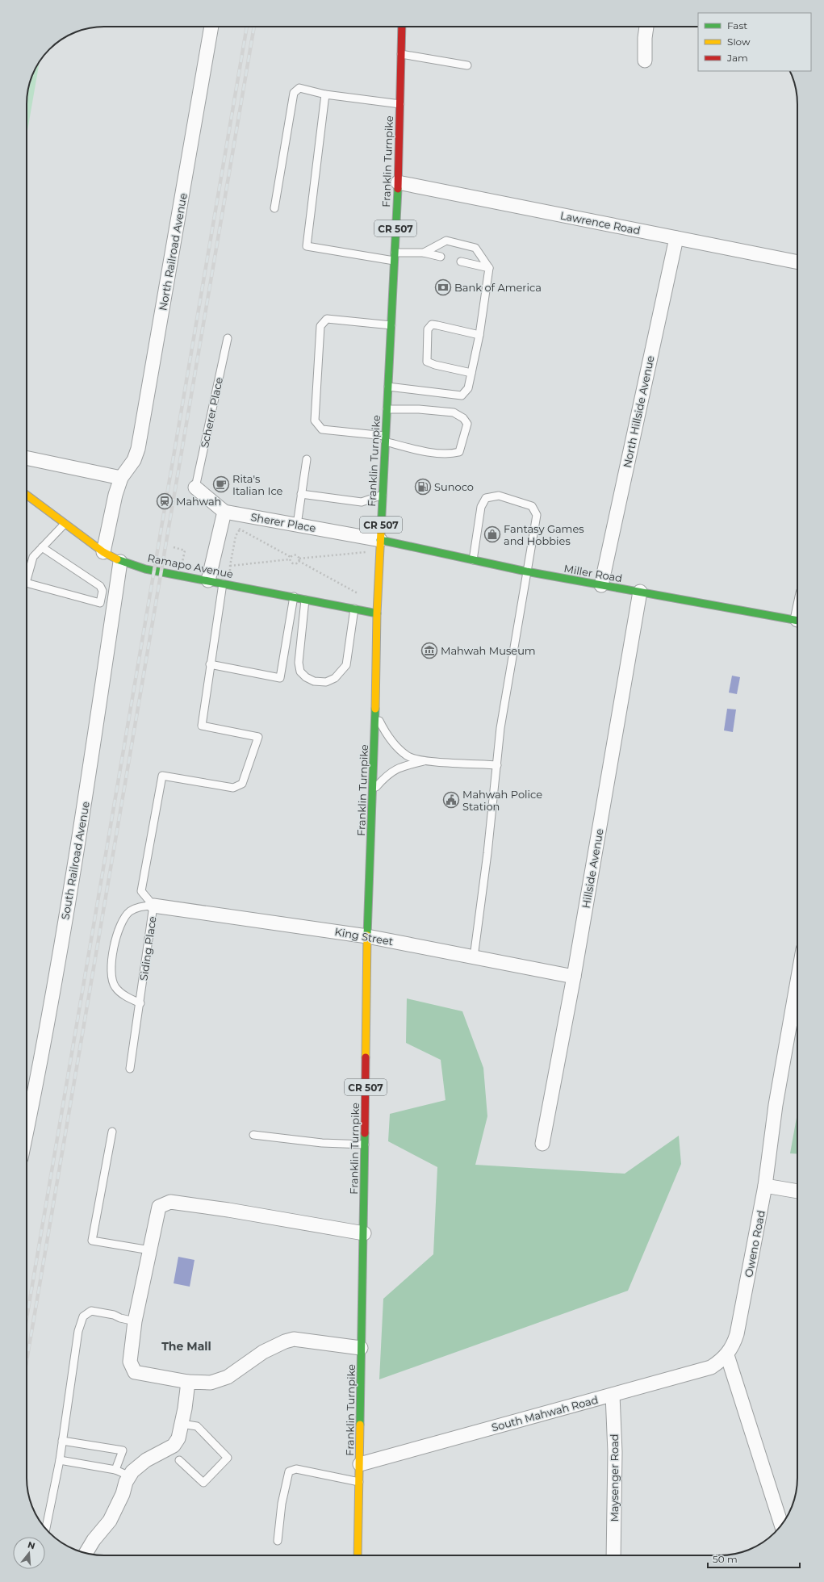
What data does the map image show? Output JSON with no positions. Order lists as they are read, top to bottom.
{
  "streets": {
    "main road": [
      "Franklin Turnpike",
      "CR 507",
      "Ramapo Avenue",
      "Miller Road"
    ],
    "street": [
      "Lawrence Road",
      "North Railroad Avenue",
      "North Hillside Avenue",
      "Sherer Place",
      "South Railroad Avenue",
      "Hillside Avenue",
      "King Street",
      "Oweno Road",
      "South Mahwah Road",
      "Maysenger Road"
    ],
    "lane": ["Scherer Place", "Siding Place"]
  },
  "crossings": [
    ["Franklin Turnpike", "Lawrence Road"],
    ["Franklin Turnpike", "Sherer Place"],
    ["Franklin Turnpike", "Ramapo Avenue"],
    ["Franklin Turnpike", "Miller Road"],
    ["Franklin Turnpike", "King Street"],
    ["Franklin Turnpike", "South Mahwah Road"],
    ["Lawrence Road", "North Hillside Avenue"],
    ["North Hillside Avenue", "Miller Road"],
    ["Scherer Place", "Sherer Place"],
    ["Sherer Place", "Miller Road"],
    ["Ramapo Avenue", "South Railroad Avenue"],
    ["Miller Road", "Hillside Avenue"],
    ["Hillside Avenue", "King Street"],
    ["King Street", "Siding Place"],
    ["Oweno Road", "South Mahwah Road"],
    ["South Mahwah Road", "Maysenger Road"]
  ],
  "districts": ["The Mall"],
  "places": {
    "bank": ["Bank of America"],
    "cafe": ["Rita's Italian Ice"],
    "fuel station": ["Sunoco"],
    "station": ["Mahwah"],
    "shop": ["Fantasy Games and Hobbies"],
    "museum": ["Mahwah Museum"],
    "public building": ["Mahwah Police Station"]
  },
  "legend": ["Fast", "Slow", "Jam"],
  "scale_bar": "50 m",
  "north": "top"
}
